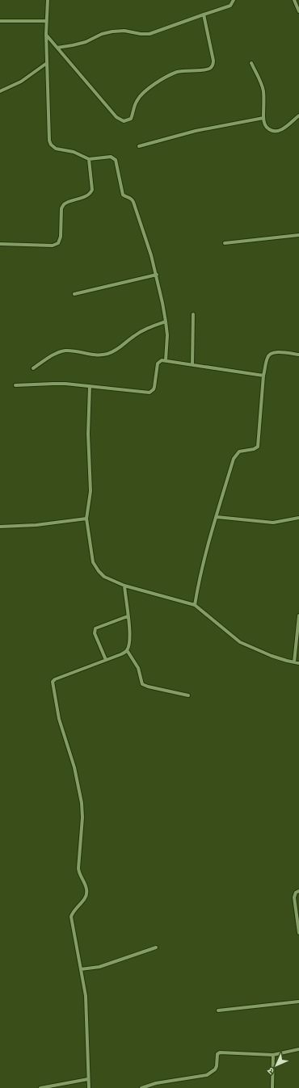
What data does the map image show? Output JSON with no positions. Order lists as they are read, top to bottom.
{
  "north": "bottom left"
}
